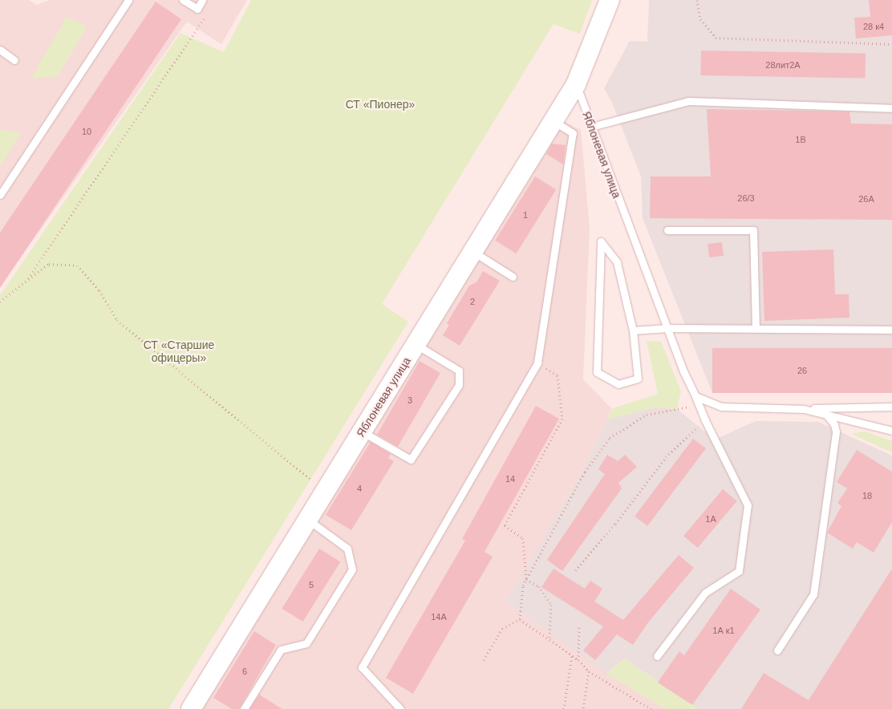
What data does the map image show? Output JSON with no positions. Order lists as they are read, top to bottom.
{
  "streets": {
    "street": ["Яблоневая улица"]
  },
  "parks": ["СТ «Пионер»", "СТ «Старшие офицеры»"],
  "house_numbers": [
    "28 к4",
    "28лит2А",
    "10",
    "1В",
    "26/3",
    "26А",
    "1",
    "2",
    "26",
    "3",
    "14",
    "4",
    "18",
    "1А",
    "5",
    "14А",
    "1А к1",
    "6"
  ]
}
